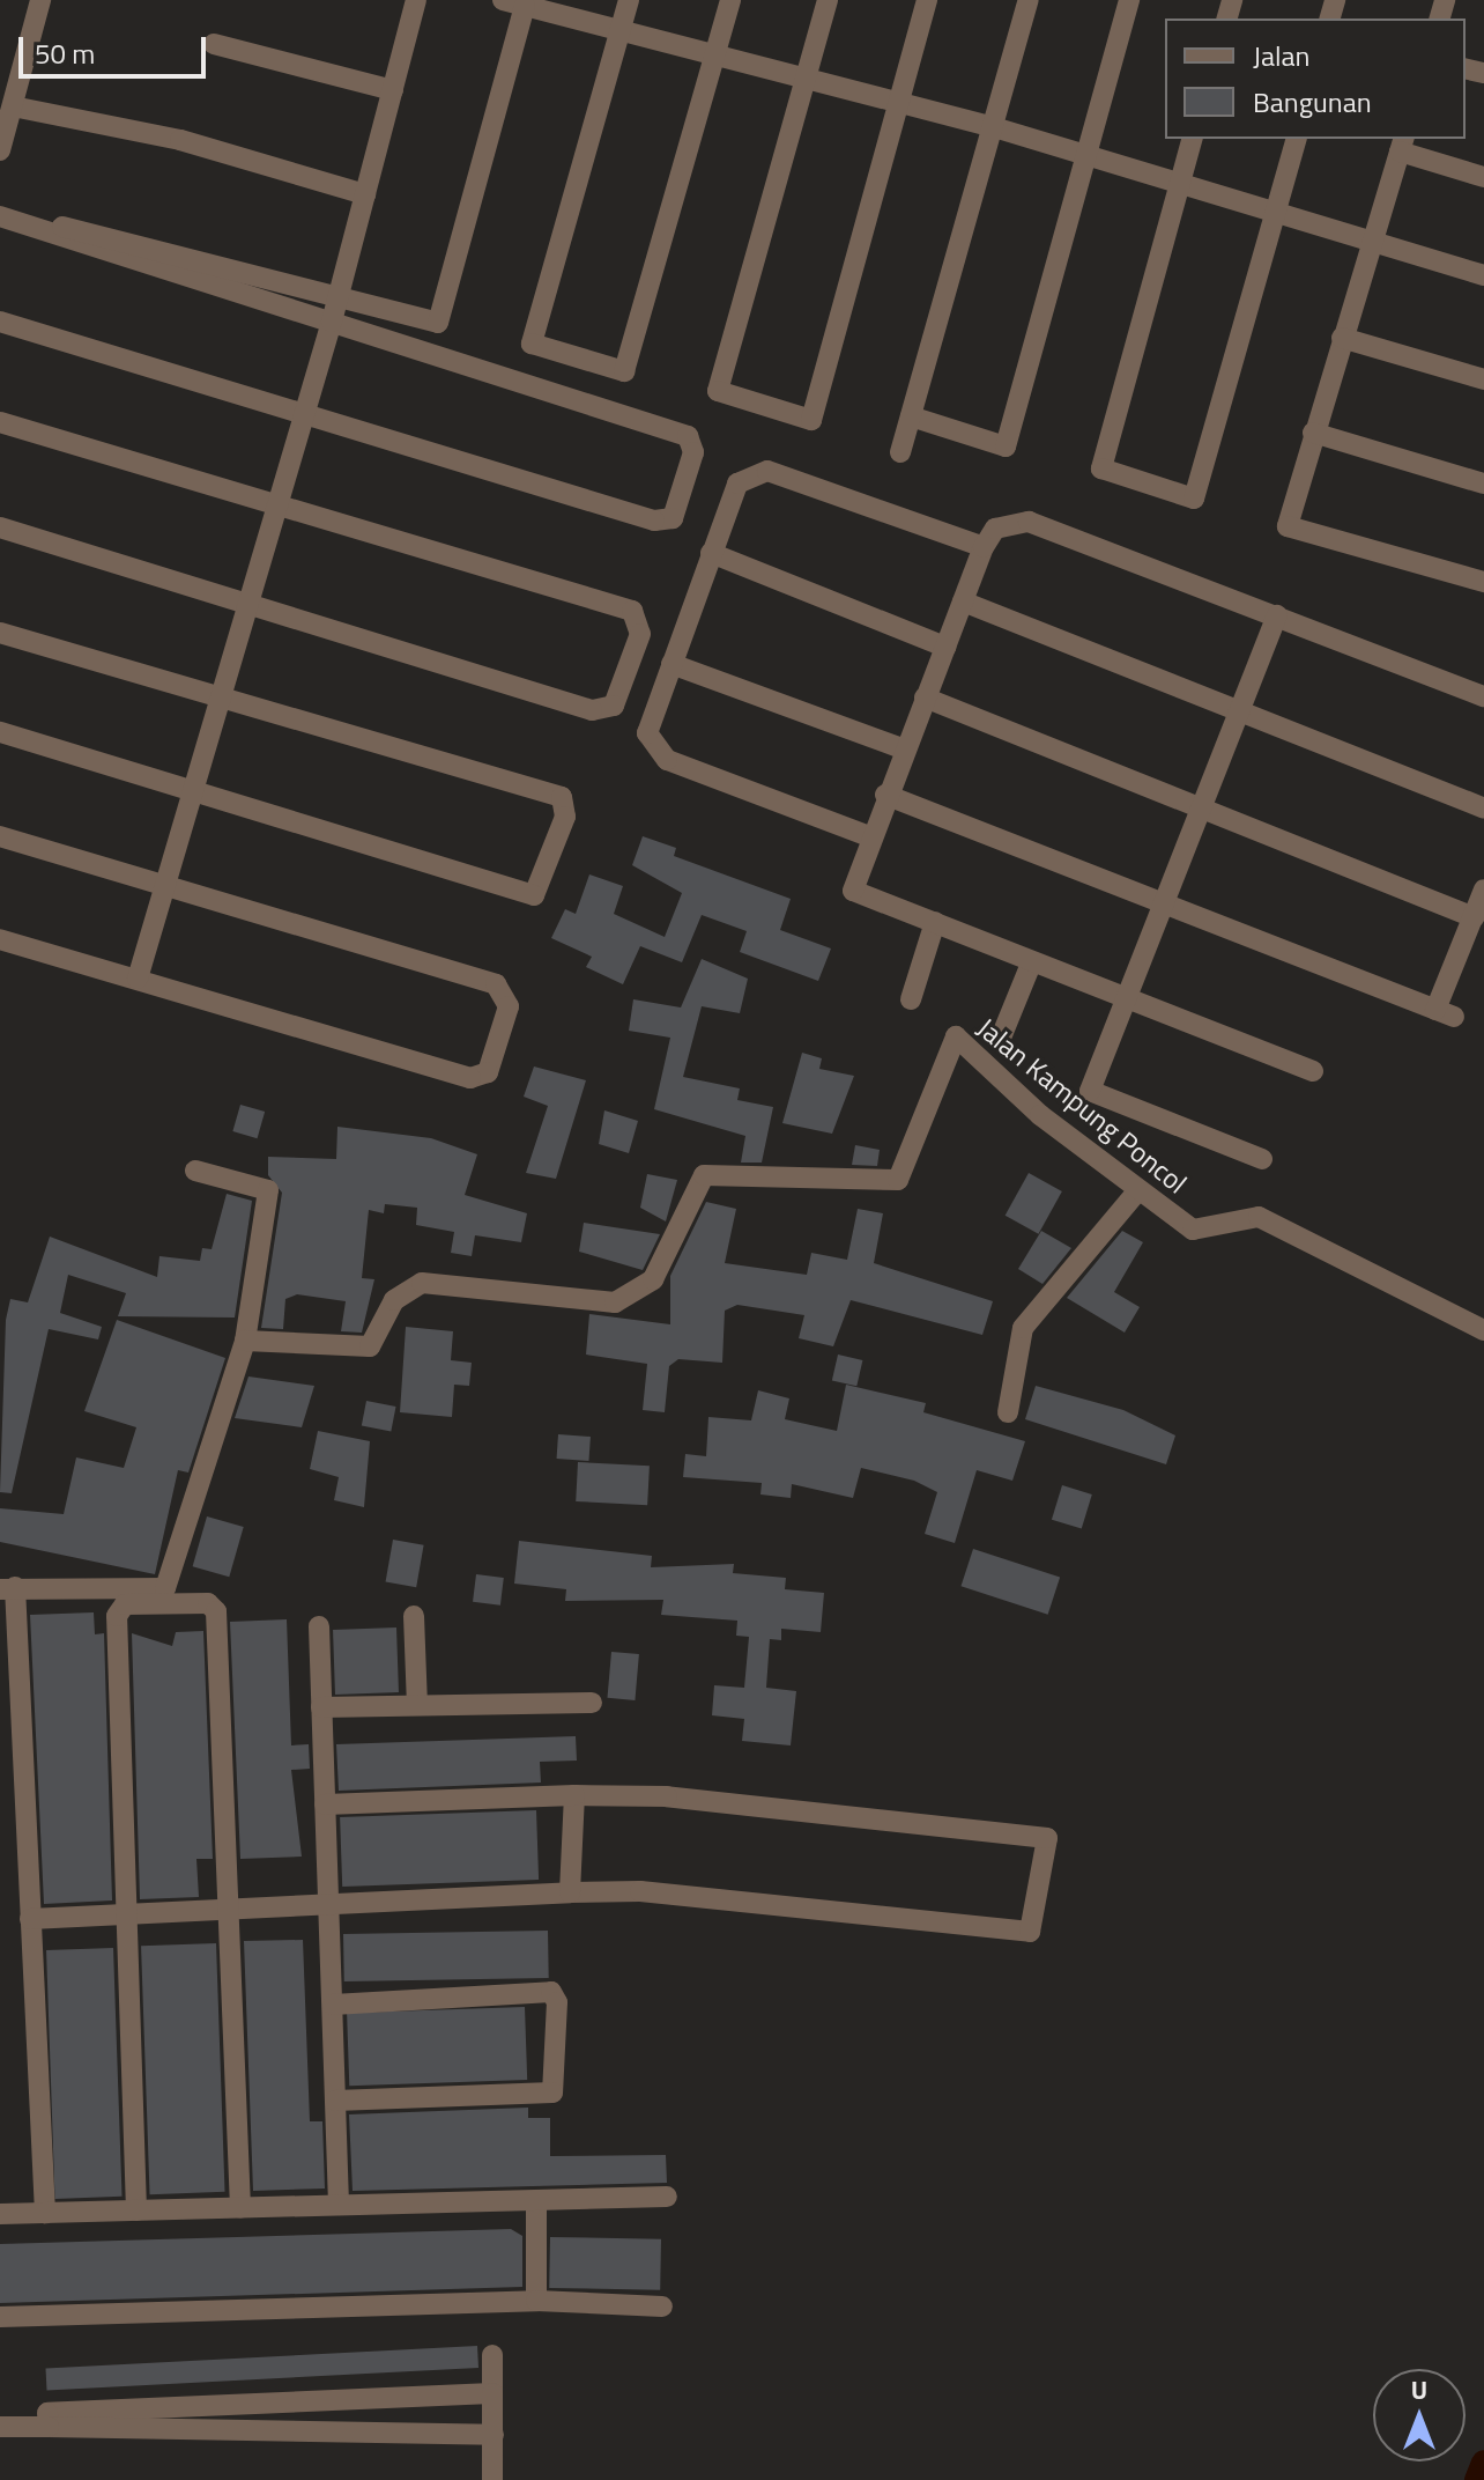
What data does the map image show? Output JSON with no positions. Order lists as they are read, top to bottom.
{
  "streets": {
    "street": ["Jalan Kampung Poncol"]
  },
  "legend": ["Jalan", "Bangunan"],
  "scale_bar": "50 m",
  "north": "top"
}
